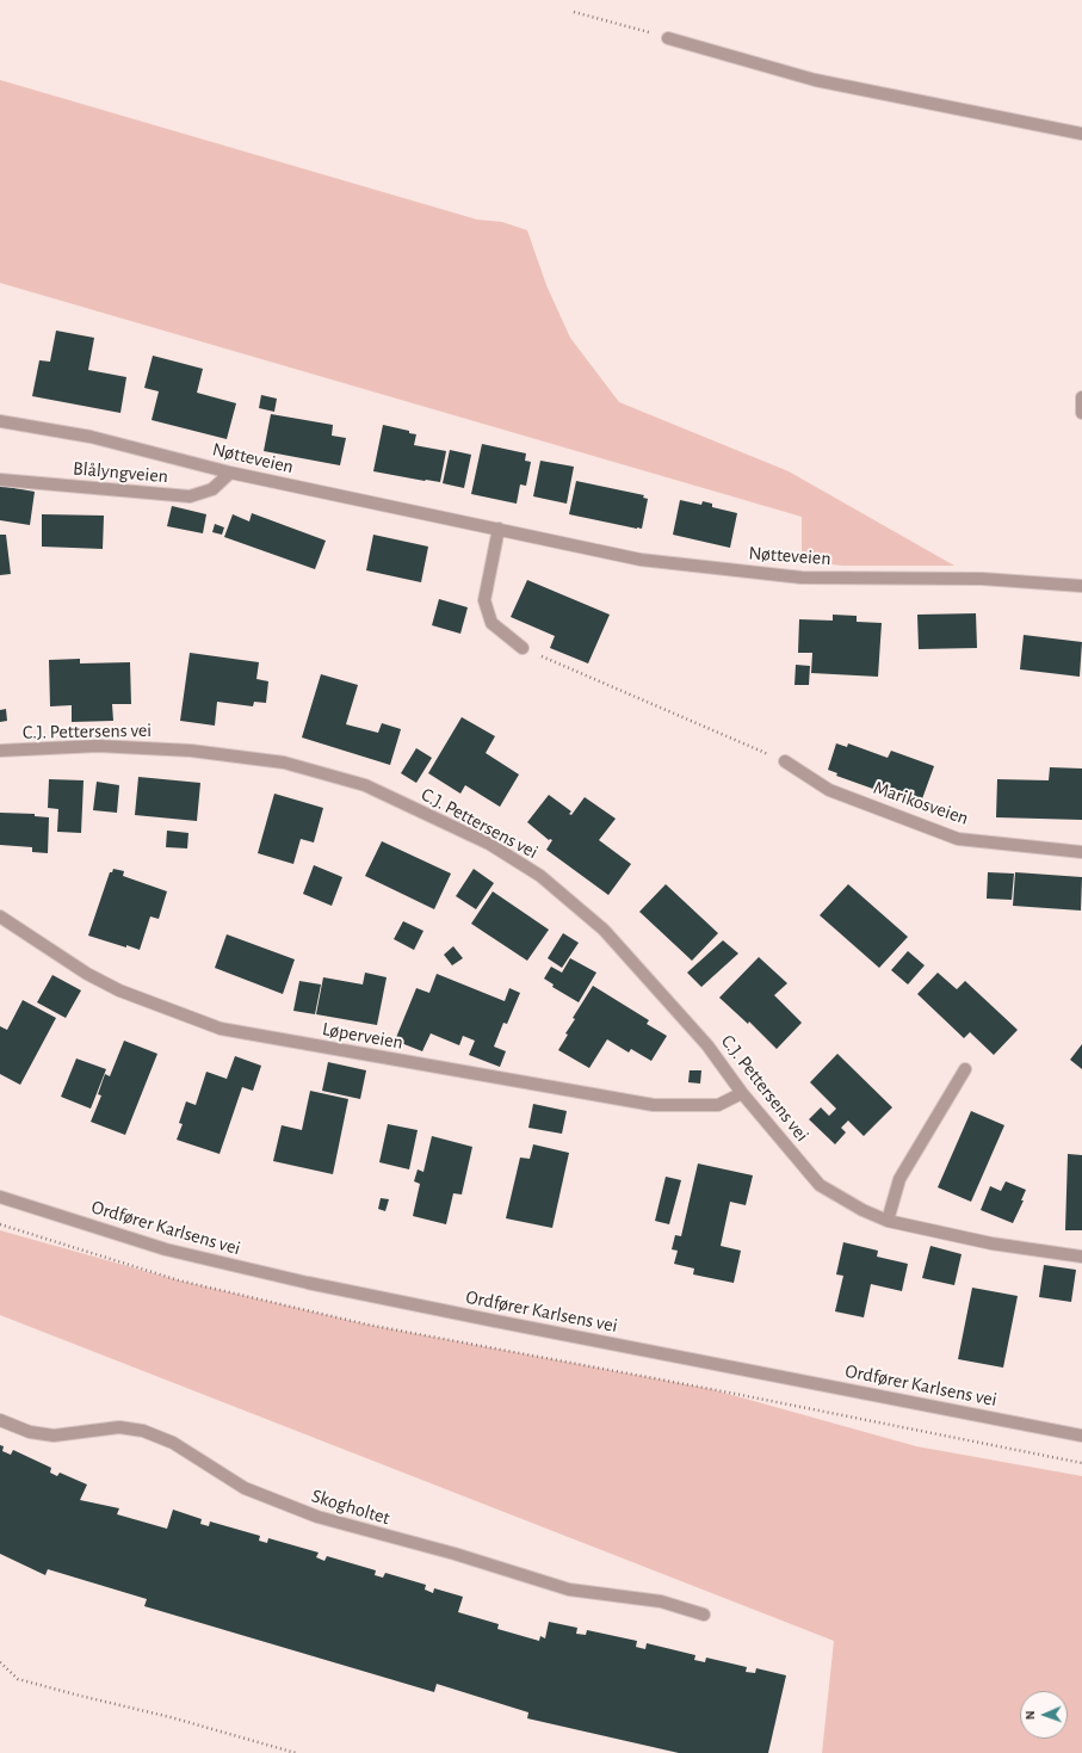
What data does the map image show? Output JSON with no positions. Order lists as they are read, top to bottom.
{
  "streets": {
    "street": [
      "Nøtteveien",
      "Blålyngveien",
      "C.J. Pettersens vei",
      "Marikosveien",
      "Løperveien",
      "Ordfører Karlsens vei",
      "Skogholtet"
    ]
  },
  "crossings": [
    ["Nøtteveien", "Blålyngveien"],
    ["C.J. Pettersens vei", "Løperveien"]
  ],
  "north": "left"
}
